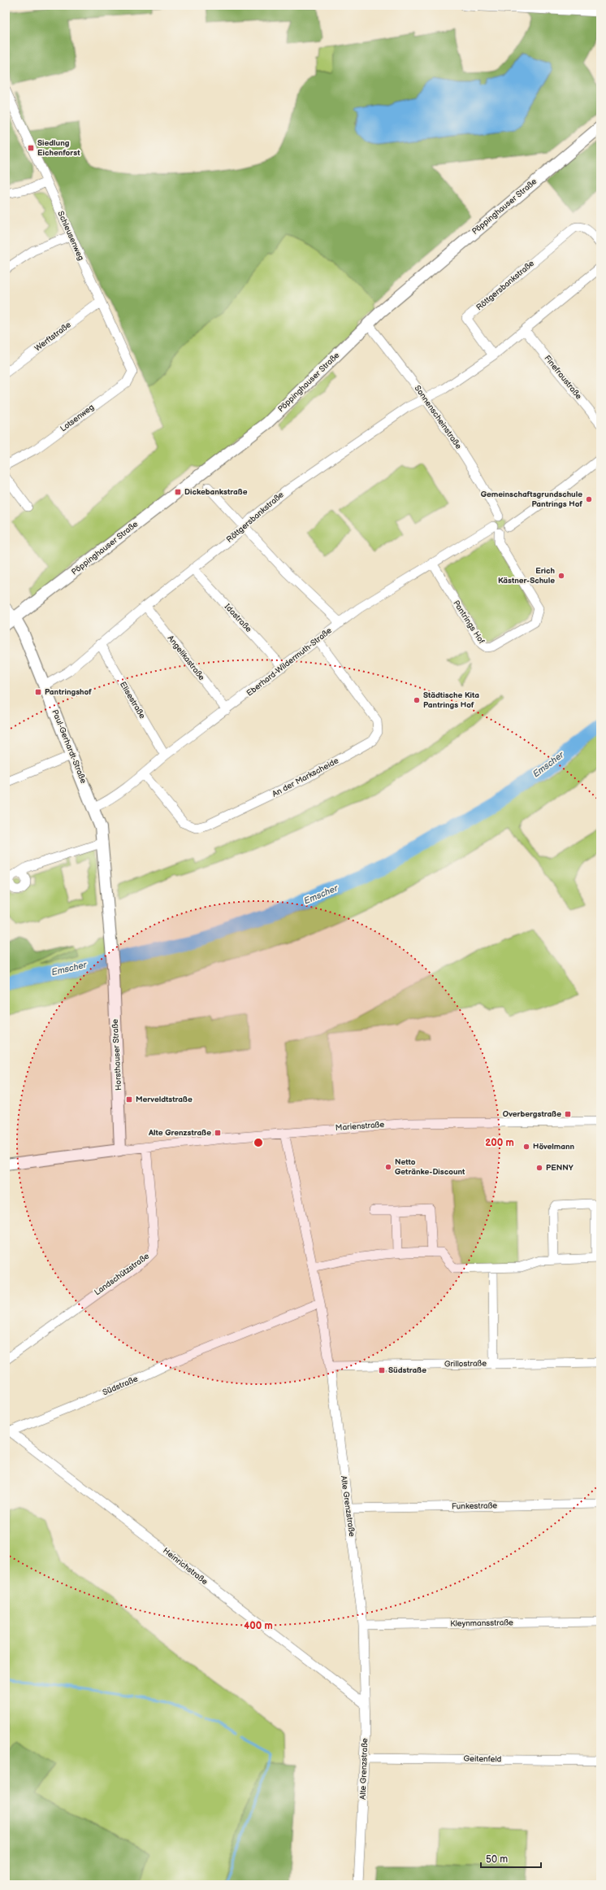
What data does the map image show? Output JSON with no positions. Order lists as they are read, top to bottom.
{
  "streets": {
    "main road": ["Pöppinghauser Straße", "Paul-Gerhardt-Straße", "Horsthauser Straße"],
    "street": [
      "Schleusenweg",
      "Röttgersbankstraße",
      "Werftstraße",
      "Finefraustraße",
      "Sonnenscheinstraße",
      "Lotsenweg",
      "Idastraße",
      "Pantrings Hof",
      "Angelikastraße",
      "Eberhard-Wildermuth-Straße",
      "Elisestraße",
      "An der Markscheide",
      "Marienstraße",
      "Landschützstraße",
      "Grillostraße",
      "Südstraße",
      "Alte Grenzstraße",
      "Funkestraße",
      "Heinrichstraße",
      "Kleynmansstraße",
      "Geitenfeld"
    ]
  },
  "crossings": [
    ["Pöppinghauser Straße", "Sonnenscheinstraße"],
    ["Pöppinghauser Straße", "Paul-Gerhardt-Straße"],
    ["Schleusenweg", "Werftstraße"],
    ["Schleusenweg", "Lotsenweg"],
    ["Röttgersbankstraße", "Finefraustraße"],
    ["Röttgersbankstraße", "Sonnenscheinstraße"],
    ["Röttgersbankstraße", "Idastraße"],
    ["Röttgersbankstraße", "Angelikastraße"],
    ["Röttgersbankstraße", "Elisestraße"],
    ["Röttgersbankstraße", "Paul-Gerhardt-Straße"],
    ["Sonnenscheinstraße", "Pantrings Hof"],
    ["Sonnenscheinstraße", "Eberhard-Wildermuth-Straße"],
    ["Idastraße", "Eberhard-Wildermuth-Straße"],
    ["Pantrings Hof", "Eberhard-Wildermuth-Straße"],
    ["Angelikastraße", "Eberhard-Wildermuth-Straße"],
    ["Eberhard-Wildermuth-Straße", "Elisestraße"],
    ["Eberhard-Wildermuth-Straße", "Paul-Gerhardt-Straße"],
    ["Eberhard-Wildermuth-Straße", "An der Markscheide"],
    ["Paul-Gerhardt-Straße", "Horsthauser Straße"],
    ["Horsthauser Straße", "Marienstraße"],
    ["Marienstraße", "Landschützstraße"],
    ["Marienstraße", "Alte Grenzstraße"],
    ["Grillostraße", "Alte Grenzstraße"],
    ["Südstraße", "Alte Grenzstraße"],
    ["Südstraße", "Heinrichstraße"],
    ["Alte Grenzstraße", "Funkestraße"],
    ["Alte Grenzstraße", "Heinrichstraße"],
    ["Alte Grenzstraße", "Kleynmansstraße"],
    ["Alte Grenzstraße", "Geitenfeld"]
  ],
  "water": ["Emscher"],
  "places": {
    "transit": [
      "Siedlung Eichenforst",
      "Dickebankstraße",
      "Pantringshof",
      "Merveldtstraße",
      "Overbergstraße",
      "Alte Grenzstraße",
      "Südstraße"
    ],
    "other": [
      "Gemeinschaftsgrundschule Pantrings Hof",
      "Erich Kästner-Schule",
      "Städtische Kita Pantrings Hof",
      "Hövelmann",
      "Netto Getränke-Discount",
      "PENNY"
    ]
  },
  "scale_bar": "50 m",
  "rings": ["200 m", "400 m"]
}
